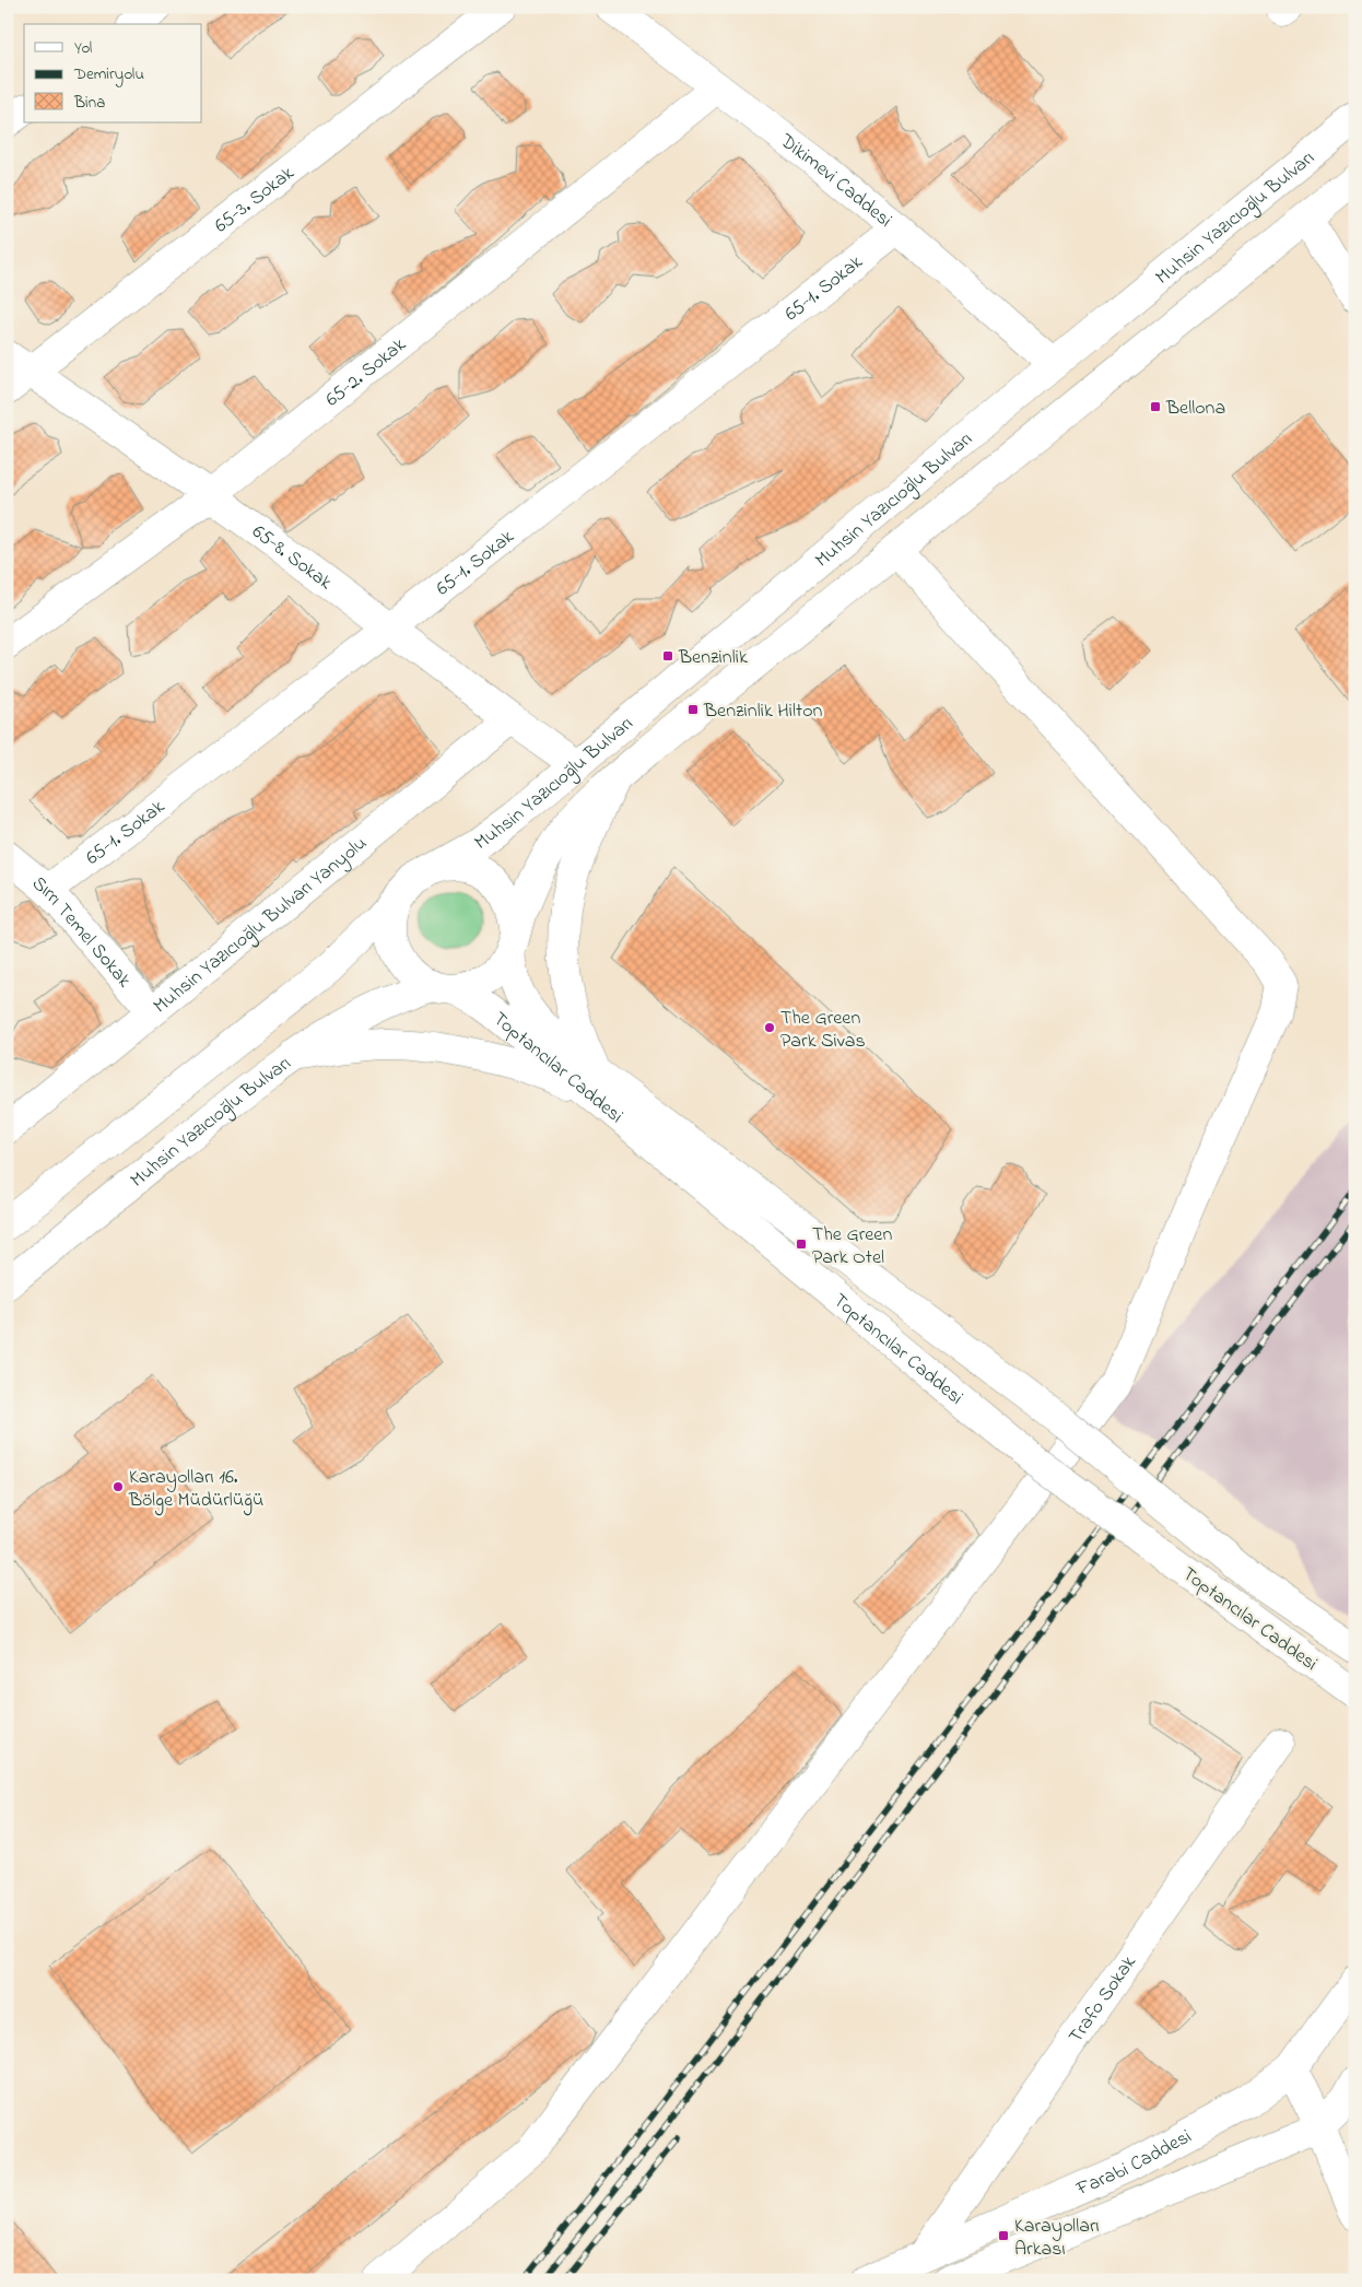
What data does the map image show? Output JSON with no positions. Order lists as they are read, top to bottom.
{
  "streets": {
    "street": [
      "Dikimevi Caddesi",
      "65-3. Sokak",
      "Muhsin Yazıcıoğlu Bulvarı",
      "65-1. Sokak",
      "65-2. Sokak",
      "65-8. Sokak",
      "Muhsin Yazıcıoğlu Bulvarı Yanyolu",
      "Sırrı Temel Sokak",
      "Toptancılar Caddesi",
      "Trafo Sokak",
      "Farabi Caddesi"
    ]
  },
  "crossings": [
    ["Dikimevi Caddesi", "Muhsin Yazıcıoğlu Bulvarı"],
    ["Dikimevi Caddesi", "65-1. Sokak"],
    ["Dikimevi Caddesi", "65-2. Sokak"],
    ["65-3. Sokak", "65-8. Sokak"],
    ["Muhsin Yazıcıoğlu Bulvarı", "65-8. Sokak"],
    ["Muhsin Yazıcıoğlu Bulvarı", "Toptancılar Caddesi"],
    ["65-1. Sokak", "65-8. Sokak"],
    ["65-1. Sokak", "Sırrı Temel Sokak"],
    ["65-2. Sokak", "65-8. Sokak"],
    ["65-8. Sokak", "Muhsin Yazıcıoğlu Bulvarı Yanyolu"],
    ["Muhsin Yazıcıoğlu Bulvarı Yanyolu", "Sırrı Temel Sokak"],
    ["Trafo Sokak", "Farabi Caddesi"]
  ],
  "places": {
    "transit": [
      "Bellona",
      "Benzinlik",
      "Benzinlik Hilton",
      "The Green Park Otel",
      "Karayolları Arkası"
    ],
    "other": ["The Green Park Sivas", "Karayolları 16. Bölge Müdürlüğü"]
  },
  "legend": ["Yol", "Demiryolu", "Bina"]
}
